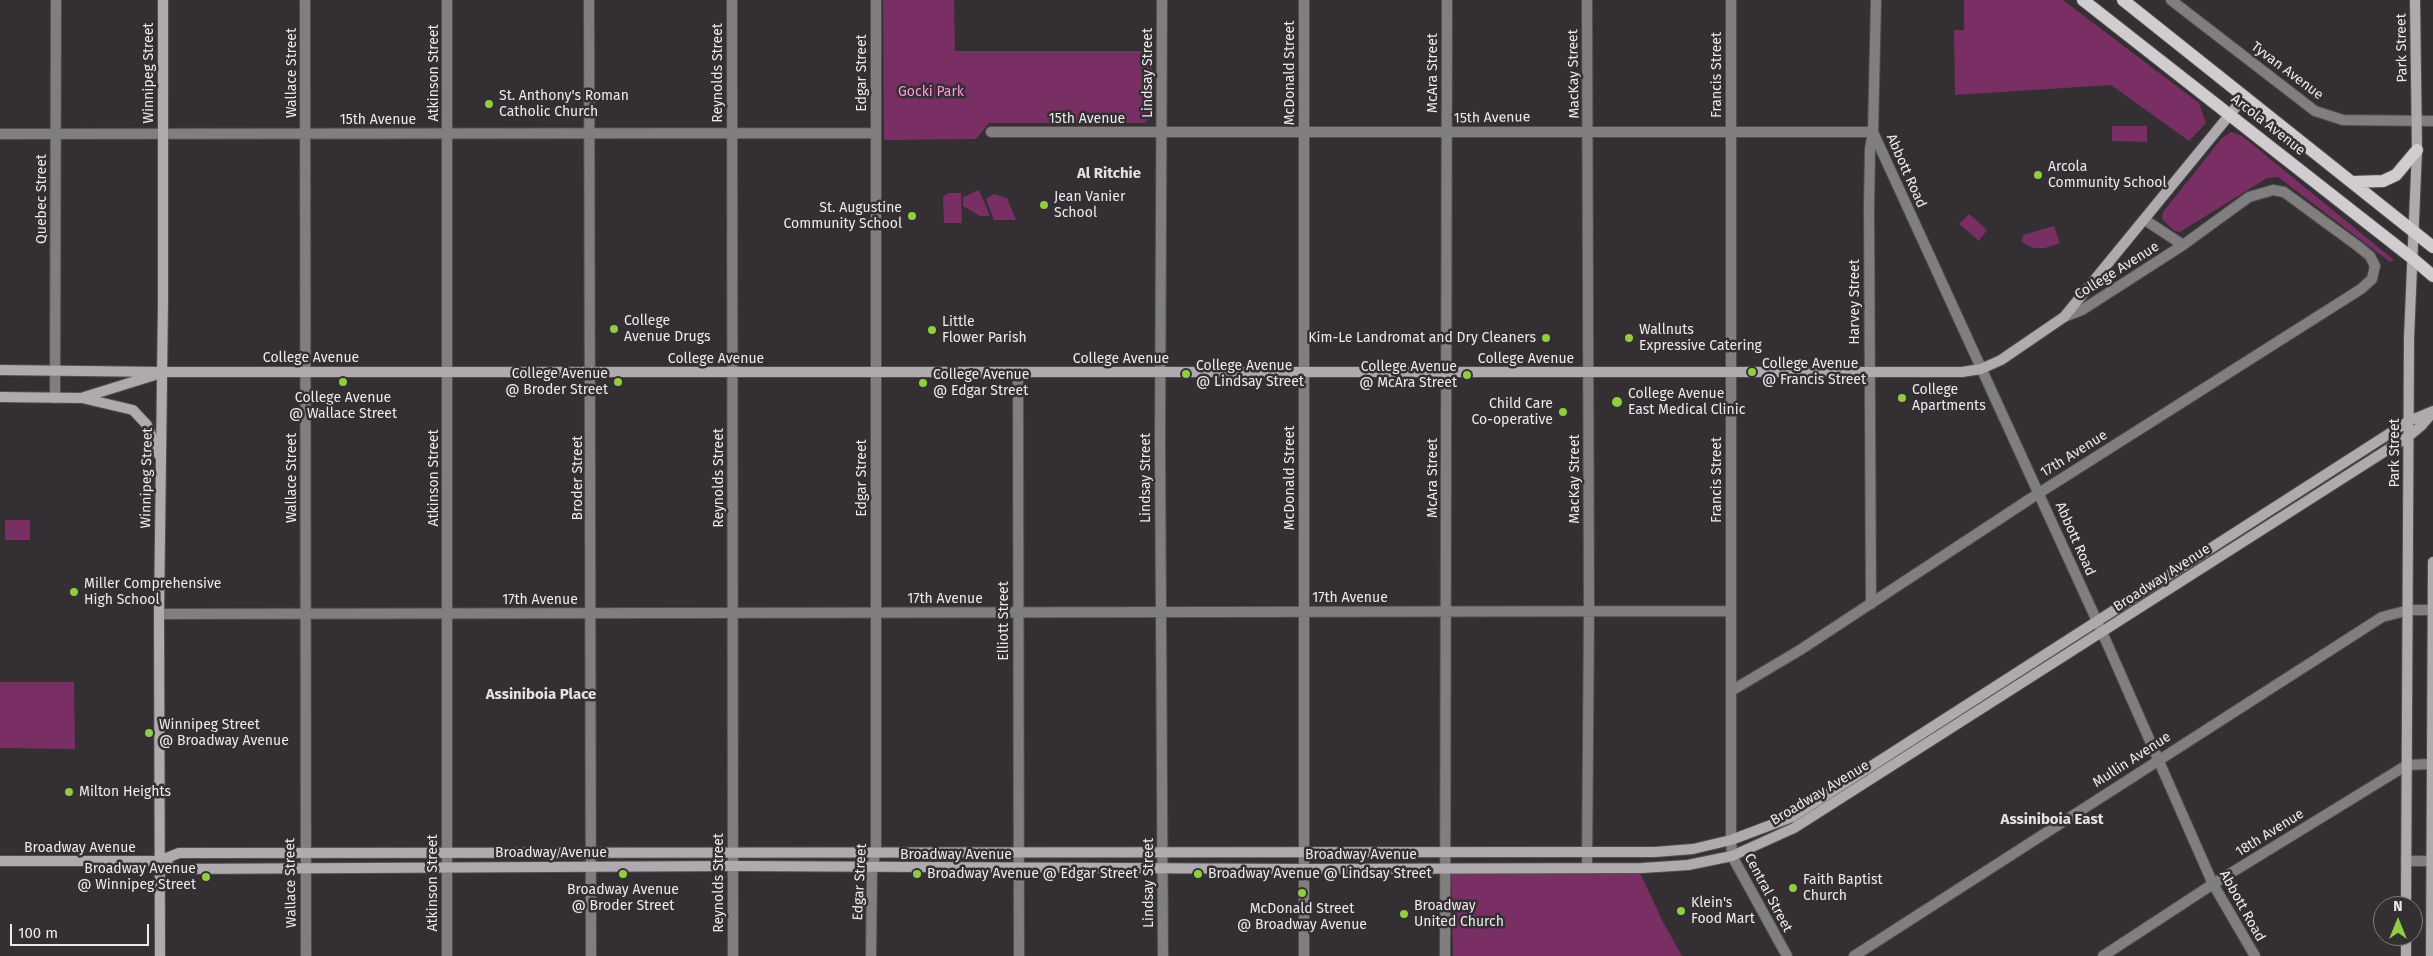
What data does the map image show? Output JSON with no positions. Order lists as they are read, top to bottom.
{
  "streets": {
    "main road": ["Arcola Avenue"],
    "street": [
      "Park Street",
      "Tyvan Avenue",
      "Winnipeg Street",
      "Wallace Street",
      "Atkinson Street",
      "Reynolds Street",
      "Edgar Street",
      "Lindsay Street",
      "McDonald Street",
      "McAra Street",
      "MacKay Street",
      "Francis Street",
      "15th Avenue",
      "Abbott Road",
      "Quebec Street",
      "College Avenue",
      "Harvey Street",
      "17th Avenue",
      "Broder Street",
      "Broadway Avenue",
      "Elliott Street",
      "Mullin Avenue",
      "18th Avenue",
      "Central Street"
    ]
  },
  "crossings": [
    ["Park Street", "Tyvan Avenue"],
    ["Park Street", "Arcola Avenue"],
    ["Park Street", "Broadway Avenue"],
    ["Park Street", "Mullin Avenue"],
    ["Park Street", "18th Avenue"],
    ["Winnipeg Street", "15th Avenue"],
    ["Winnipeg Street", "College Avenue"],
    ["Winnipeg Street", "17th Avenue"],
    ["Winnipeg Street", "Broadway Avenue"],
    ["Wallace Street", "15th Avenue"],
    ["Wallace Street", "College Avenue"],
    ["Wallace Street", "17th Avenue"],
    ["Wallace Street", "Broadway Avenue"],
    ["Atkinson Street", "15th Avenue"],
    ["Atkinson Street", "College Avenue"],
    ["Atkinson Street", "17th Avenue"],
    ["Atkinson Street", "Broadway Avenue"],
    ["Reynolds Street", "15th Avenue"],
    ["Reynolds Street", "College Avenue"],
    ["Reynolds Street", "17th Avenue"],
    ["Reynolds Street", "Broadway Avenue"],
    ["Edgar Street", "15th Avenue"],
    ["Edgar Street", "College Avenue"],
    ["Edgar Street", "17th Avenue"],
    ["Edgar Street", "Broadway Avenue"],
    ["Lindsay Street", "15th Avenue"],
    ["Lindsay Street", "College Avenue"],
    ["Lindsay Street", "17th Avenue"],
    ["Lindsay Street", "Broadway Avenue"],
    ["McDonald Street", "15th Avenue"],
    ["McDonald Street", "College Avenue"],
    ["McDonald Street", "17th Avenue"],
    ["McDonald Street", "Broadway Avenue"],
    ["McAra Street", "15th Avenue"],
    ["McAra Street", "College Avenue"],
    ["McAra Street", "17th Avenue"],
    ["McAra Street", "Broadway Avenue"],
    ["MacKay Street", "15th Avenue"],
    ["MacKay Street", "College Avenue"],
    ["MacKay Street", "17th Avenue"],
    ["MacKay Street", "Broadway Avenue"],
    ["Francis Street", "15th Avenue"],
    ["Francis Street", "College Avenue"],
    ["Francis Street", "17th Avenue"],
    ["Francis Street", "Broadway Avenue"],
    ["Francis Street", "Central Street"],
    ["15th Avenue", "Abbott Road"],
    ["15th Avenue", "Quebec Street"],
    ["15th Avenue", "Harvey Street"],
    ["15th Avenue", "Broder Street"],
    ["Arcola Avenue", "College Avenue"],
    ["Abbott Road", "College Avenue"],
    ["Abbott Road", "Harvey Street"],
    ["Abbott Road", "17th Avenue"],
    ["Abbott Road", "Broadway Avenue"],
    ["Abbott Road", "Mullin Avenue"],
    ["Abbott Road", "18th Avenue"],
    ["Quebec Street", "College Avenue"],
    ["College Avenue", "Harvey Street"],
    ["College Avenue", "17th Avenue"],
    ["College Avenue", "Broder Street"],
    ["College Avenue", "Elliott Street"],
    ["Harvey Street", "17th Avenue"],
    ["17th Avenue", "Broder Street"],
    ["17th Avenue", "Elliott Street"],
    ["Broder Street", "Broadway Avenue"],
    ["Broadway Avenue", "Elliott Street"],
    ["Broadway Avenue", "Central Street"]
  ],
  "districts": ["Al Ritchie", "Assiniboia Place", "Assiniboia East"],
  "parks": ["Gocki Park"],
  "places": [
    "St. Anthony's Roman Catholic Church",
    "Arcola Community School",
    "Jean Vanier School",
    "St. Augustine Community School",
    "College Avenue Drugs",
    "Little Flower Parish",
    "Kim-Le Landromat and Dry Cleaners",
    "Wallnuts Expressive Catering",
    "College Avenue @ Francis Street",
    "College Avenue @ Lindsay Street",
    "College Avenue @ McAra Street",
    "College Avenue @ Wallace Street",
    "College Avenue @ Broder Street",
    "College Avenue @ Edgar Street",
    "College Apartments",
    "College Avenue East Medical Clinic",
    "Child Care Co-operative",
    "Miller Comprehensive High School",
    "Winnipeg Street @ Broadway Avenue",
    "Milton Heights",
    "Broadway Avenue @ Broder Street",
    "Broadway Avenue @ Edgar Street",
    "Broadway Avenue @ Lindsay Street",
    "Broadway Avenue @ Winnipeg Street",
    "Faith Baptist Church",
    "McDonald Street @ Broadway Avenue",
    "Klein's Food Mart",
    "Broadway United Church"
  ],
  "scale_bar": "100 m",
  "north": "top"
}
